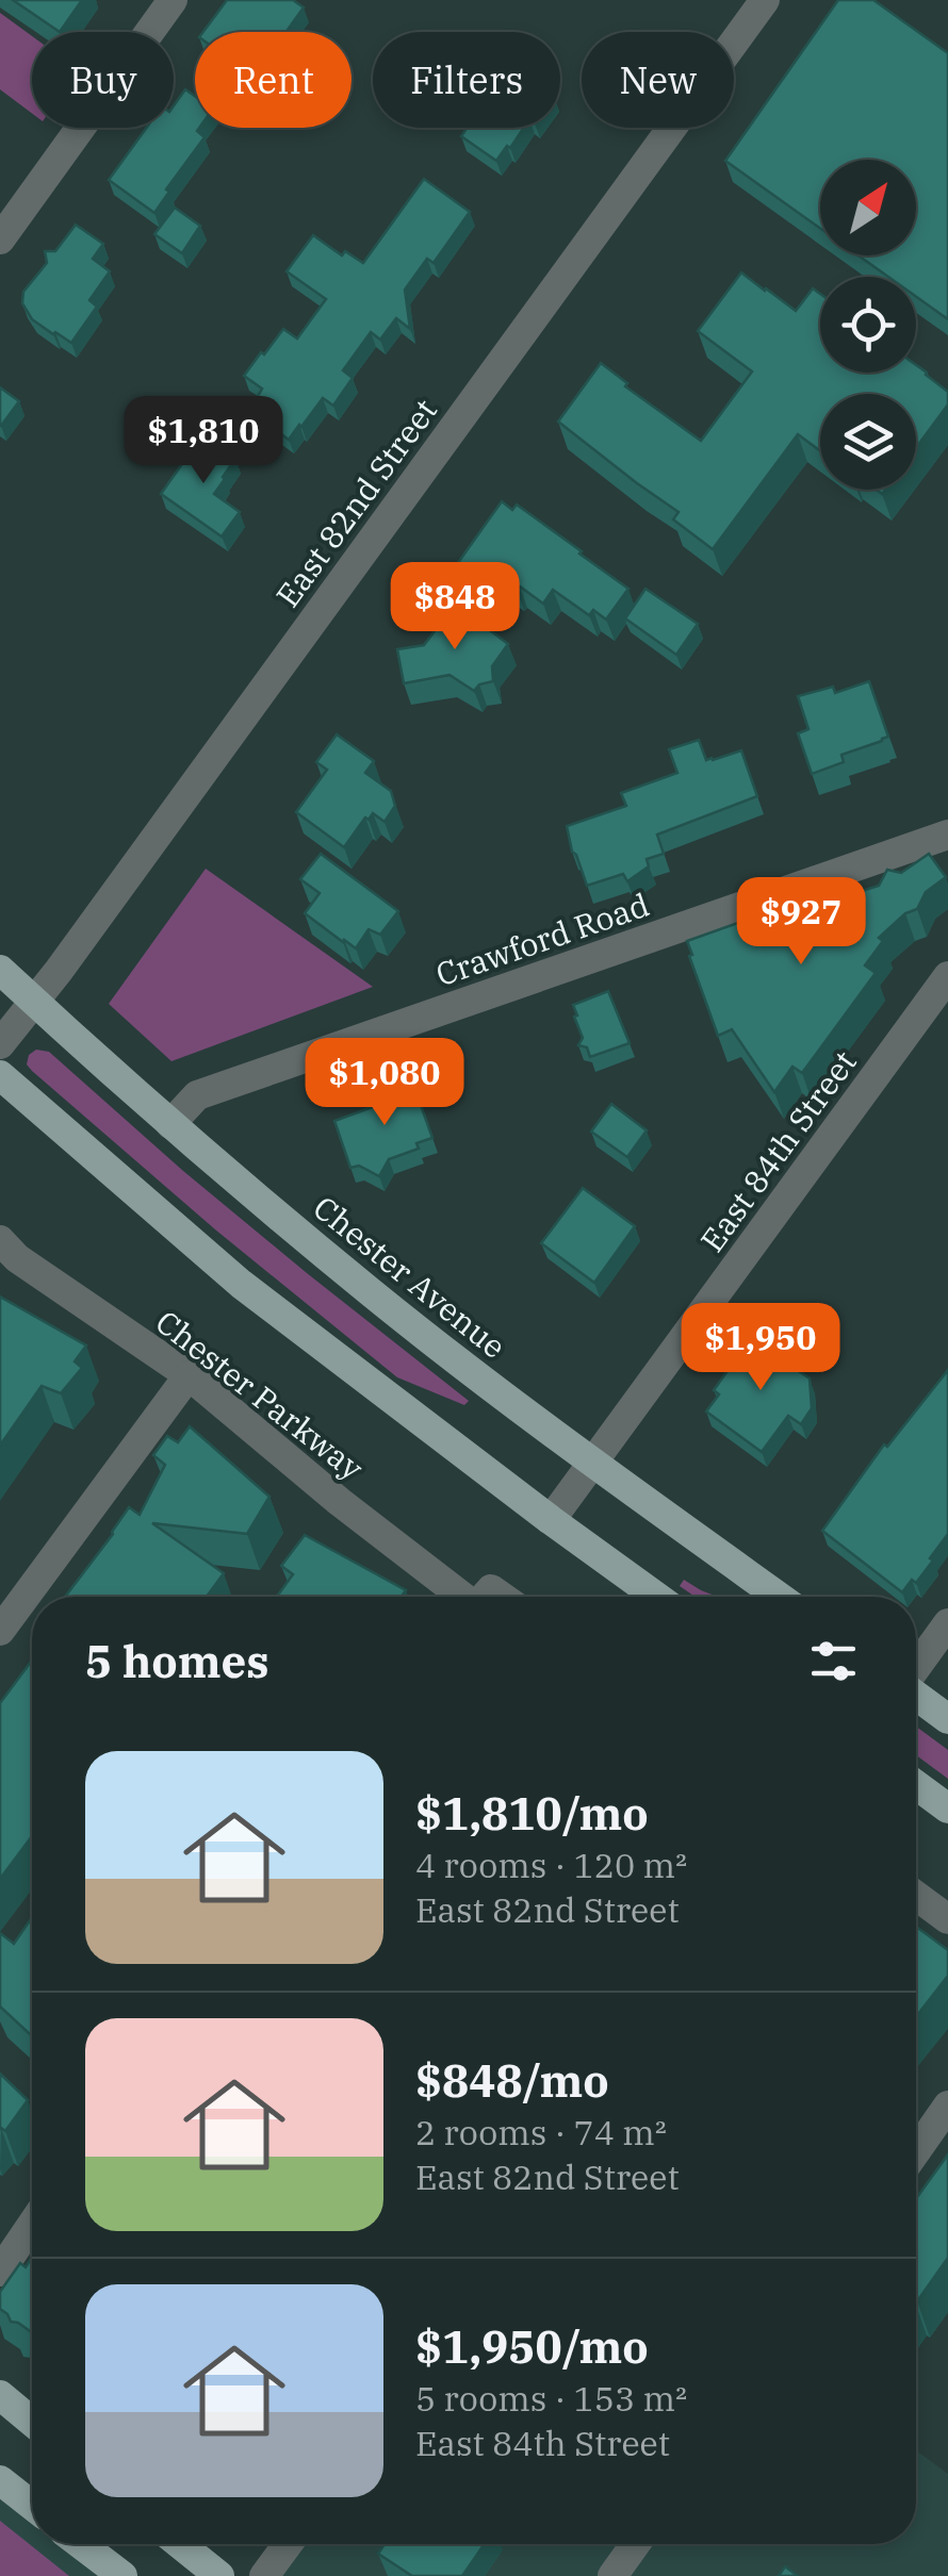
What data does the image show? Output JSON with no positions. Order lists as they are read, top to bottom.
{
  "streets": {
    "main road": ["Chester Avenue"],
    "street": [
      "East 82nd Street",
      "Crawford Road",
      "East 84th Street",
      "Chester Parkway"
    ]
  },
  "crossings": [
    ["East 82nd Street", "Chester Avenue"],
    ["Crawford Road", "Chester Avenue"],
    ["East 84th Street", "Chester Avenue"]
  ],
  "north": "top right",
  "page": {
    "chip": [
      "Buy",
      "Rent",
      "Filters",
      "New"
    ],
    "price": [
      "$1,810",
      "$848",
      "$927",
      "$1,080",
      "$1,950"
    ],
    "heading": "5 homes",
    "list": [
      {
        "name": "$1,810/mo",
        "note": "4 rooms · 120 m² · East 82nd Street"
      },
      {
        "name": "$848/mo",
        "note": "2 rooms · 74 m² · East 82nd Street"
      },
      {
        "name": "$1,950/mo",
        "note": "5 rooms · 153 m² · East 84th Street"
      }
    ]
  }
}
